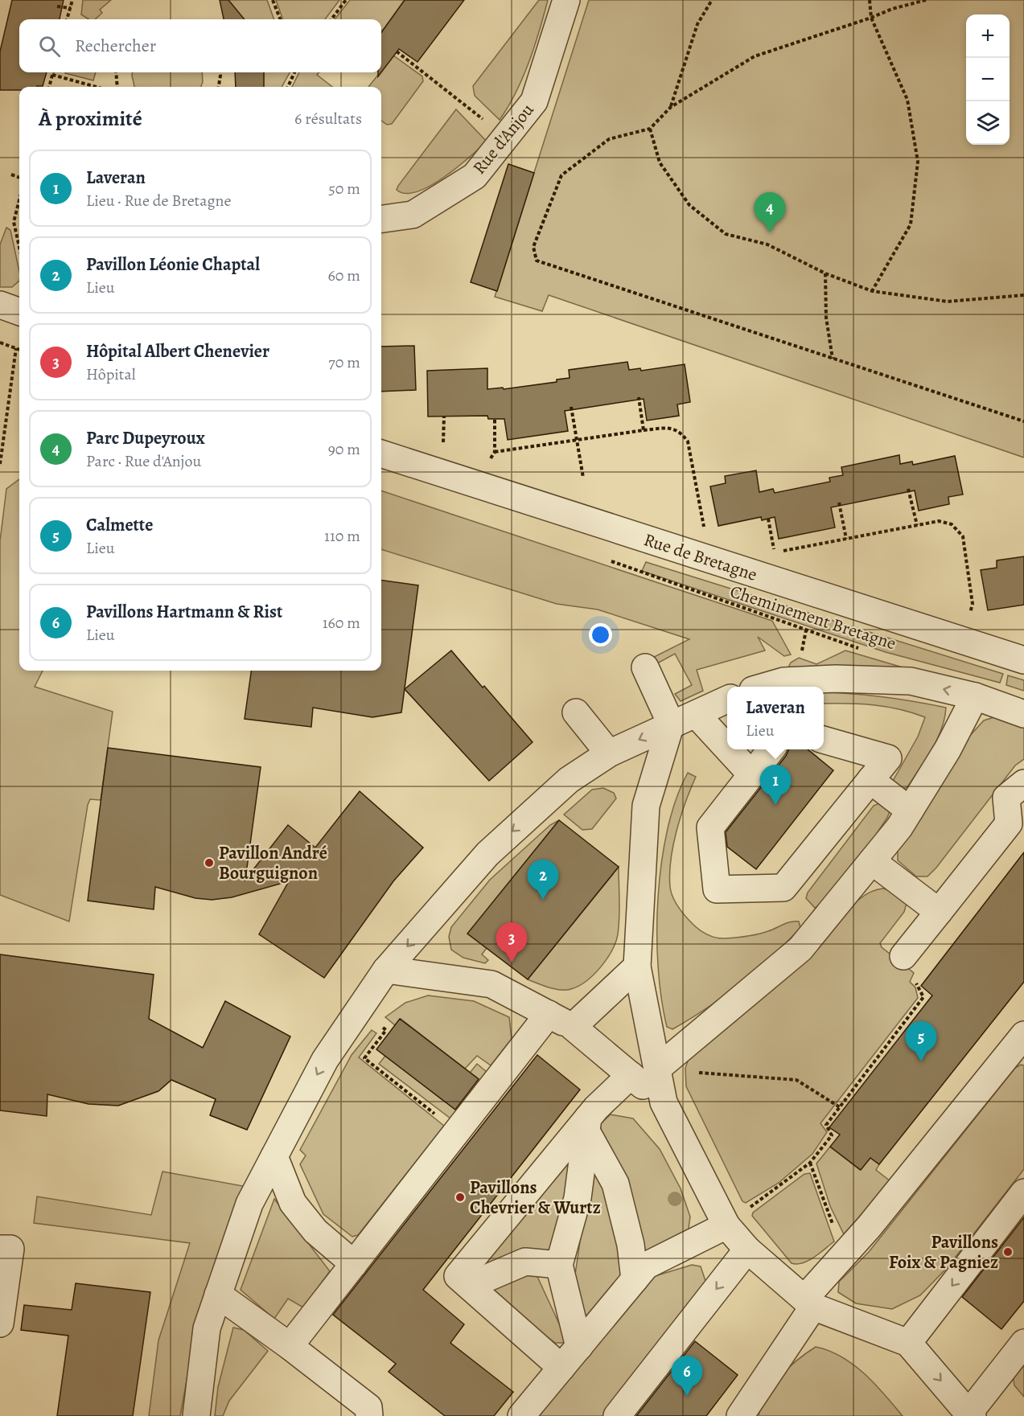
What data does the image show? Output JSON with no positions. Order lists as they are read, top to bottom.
{
  "streets": {
    "street": ["Rue d'Anjou", "Rue de Bretagne"],
    "path": ["Cheminement Bretagne"]
  },
  "places": ["Pavillon André Bourguignon", "Pavillons Chevrier & Wurtz", "Pavillons Foix & Pagniez"],
  "page": {
    "map_buttons": ["+", "−"],
    "search": "Rechercher",
    "heading": ["À proximité", "6 résultats"],
    "list": [
      {
        "mark": "1",
        "name": "Laveran",
        "note": "Lieu · Rue de Bretagne",
        "value": "50 m"
      },
      {
        "mark": "2",
        "name": "Pavillon Léonie Chaptal",
        "note": "Lieu",
        "value": "60 m"
      },
      {
        "mark": "3",
        "name": "Hôpital Albert Chenevier",
        "note": "Hôpital",
        "value": "70 m"
      },
      {
        "mark": "4",
        "name": "Parc Dupeyroux",
        "note": "Parc · Rue d'Anjou",
        "value": "90 m"
      },
      {
        "mark": "5",
        "name": "Calmette",
        "note": "Lieu",
        "value": "110 m"
      },
      {
        "mark": "6",
        "name": "Pavillons Hartmann & Rist",
        "note": "Lieu",
        "value": "160 m"
      }
    ],
    "pins": [
      "4",
      "1",
      "2",
      "3",
      "5",
      "6"
    ],
    "popup": ["Laveran", "Lieu"]
  }
}
